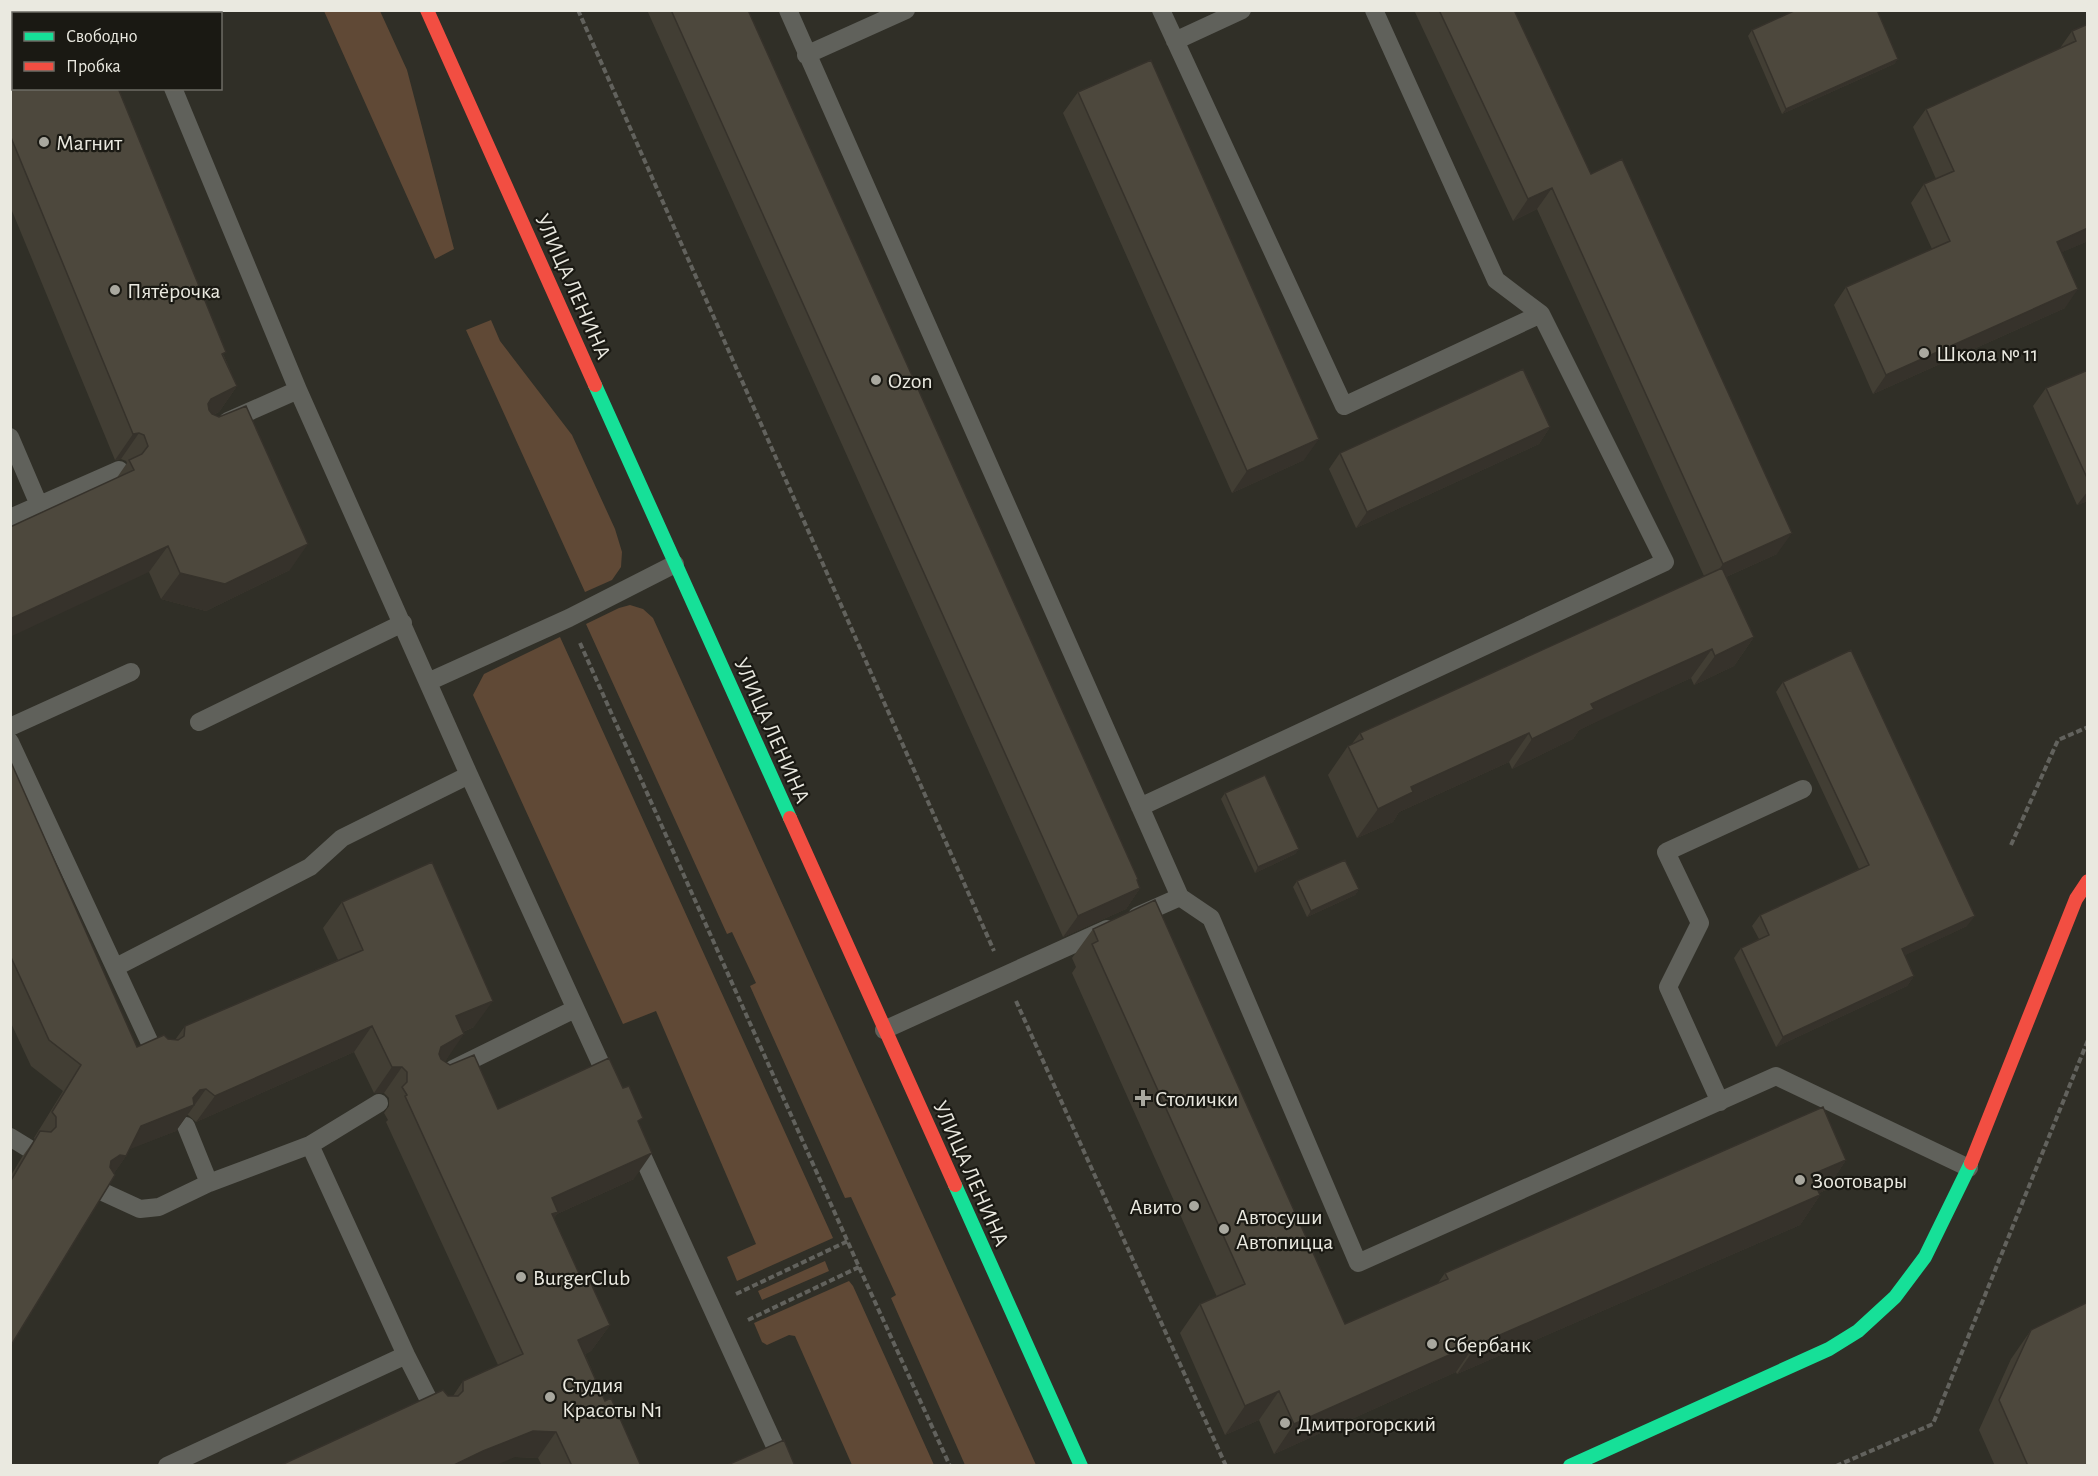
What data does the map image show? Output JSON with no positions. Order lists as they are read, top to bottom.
{
  "streets": {
    "main road": ["УЛИЦА ЛЕНИНА"]
  },
  "places": {
    "other": [
      "Магнит",
      "Пятёрочка",
      "Школа № 11",
      "Ozon",
      "Зоотовары",
      "Авито",
      "Автосуши Автопицца",
      "BurgerClub",
      "Сбербанк",
      "Студия Красоты N1",
      "Дмитрогорский"
    ],
    "health": ["Столички"]
  },
  "legend": ["Свободно", "Пробка"]
}
